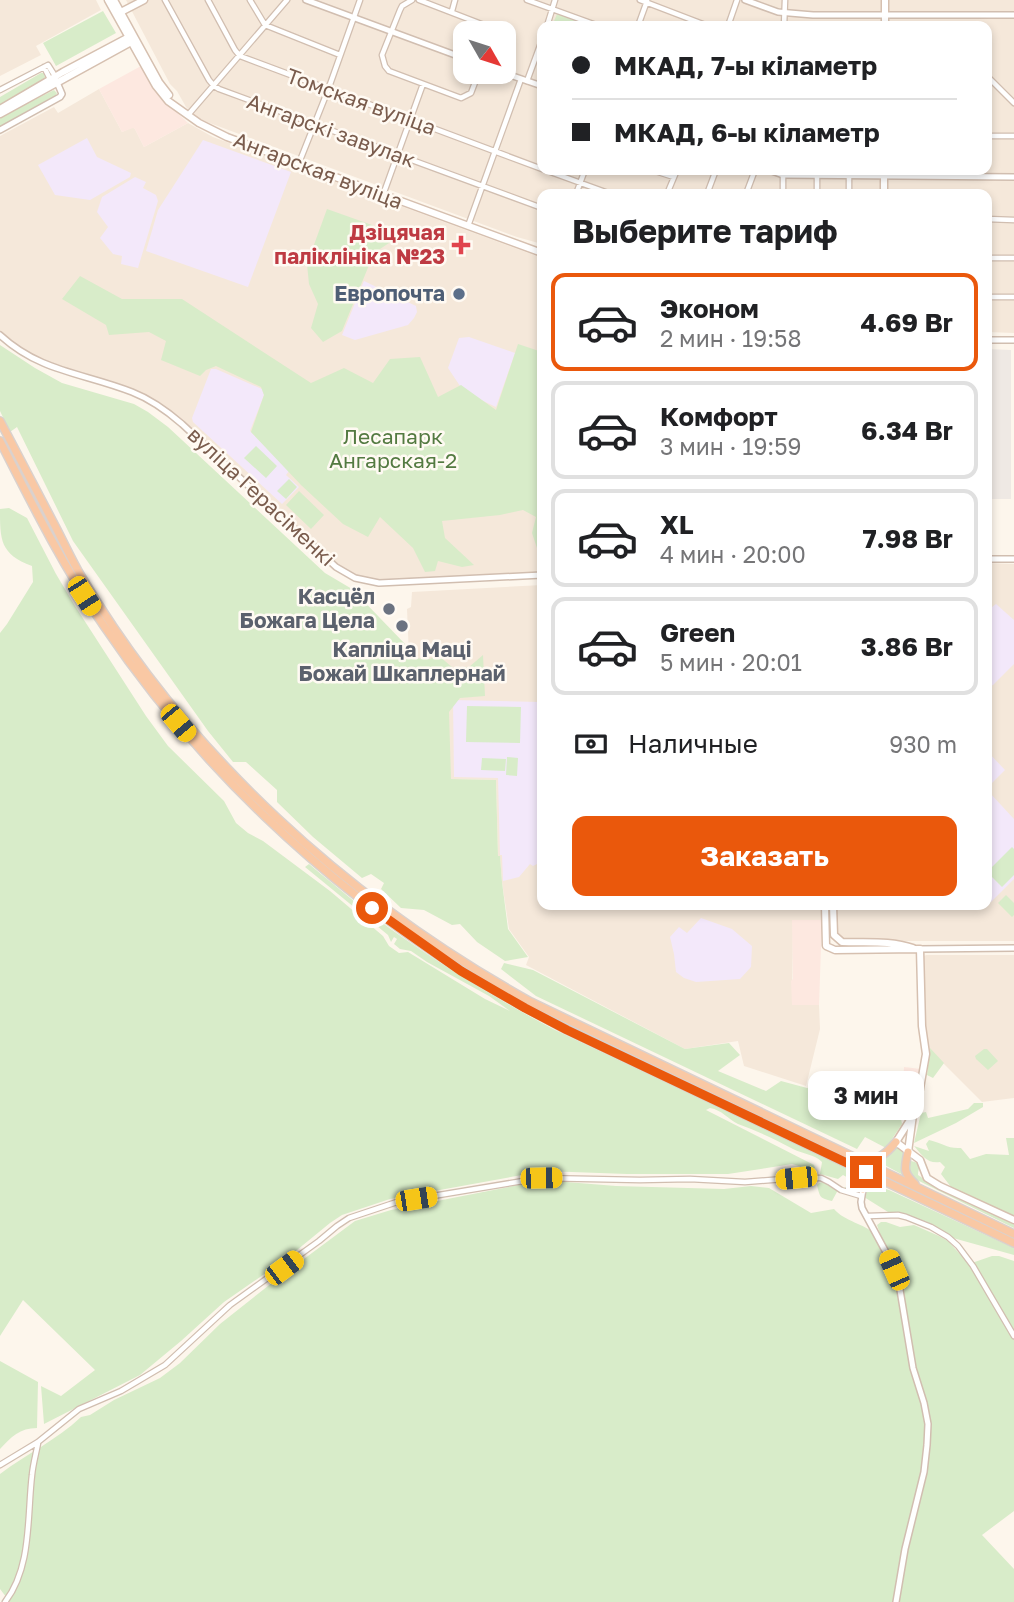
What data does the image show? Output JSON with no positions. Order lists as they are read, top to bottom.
{
  "streets": {
    "main road": ["Ангарская вуліца"],
    "street": ["Томская вуліца", "Ангарскі завулак", "вуліца Герасіменкі"]
  },
  "parks": ["Лесапарк Ангарская-2"],
  "places": {
    "health": ["Дзіцячая паліклініка №23"],
    "other": ["Европочта", "Касцёл Божага Цела", "Капліца Маці Божай Шкаплернай"]
  },
  "north": "bottom right",
  "page": {
    "banner": ["МКАД, 7-ы кіламетр", "МКАД, 6-ы кіламетр"],
    "heading": "Выберите тариф",
    "list": [
      {
        "name": "Эконом",
        "note": "2 мин · 19:58",
        "value": "4.69 Br"
      },
      {
        "name": "Комфорт",
        "note": "3 мин · 19:59",
        "value": "6.34 Br"
      },
      {
        "name": "XL",
        "note": "4 мин · 20:00",
        "value": "7.98 Br"
      },
      {
        "name": "Green",
        "note": "5 мин · 20:01",
        "value": "3.86 Br"
      }
    ],
    "pay": ["Наличные", "930 m"],
    "buttons": "Заказать",
    "bubble": "3 мин"
  }
}
